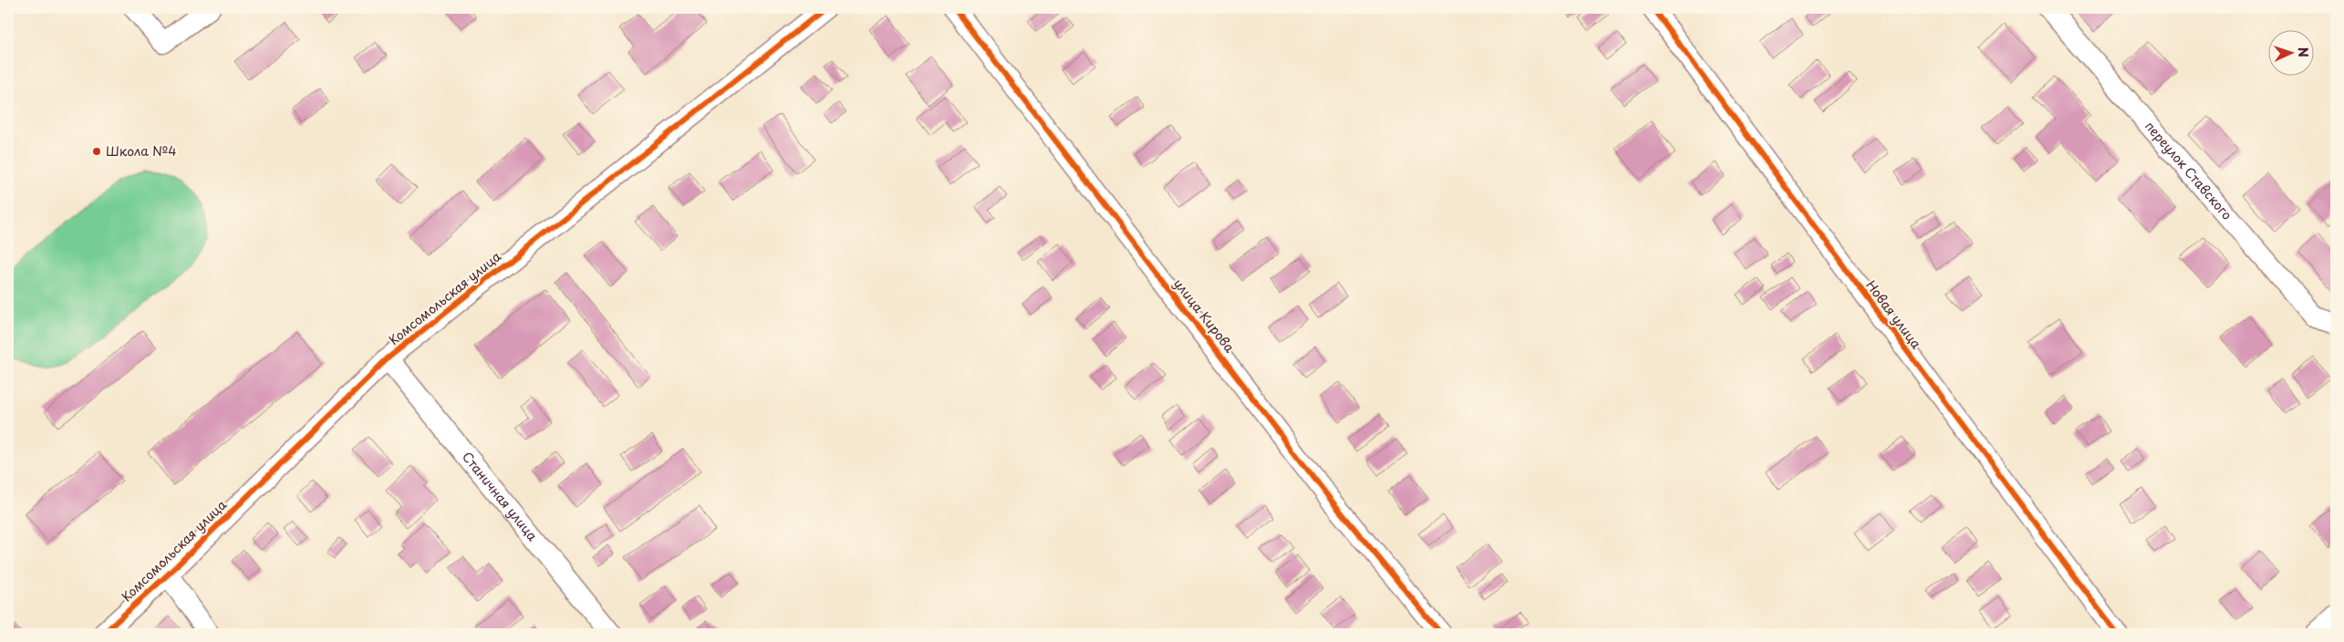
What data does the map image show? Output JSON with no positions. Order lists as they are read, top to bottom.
{
  "streets": {
    "street": [
      "переулок Ставского",
      "Комсомольская улица",
      "Новая улица",
      "улица Кирова",
      "Станичная улица"
    ]
  },
  "crossings": [
    ["Комсомольская улица", "Станичная улица"]
  ],
  "places": ["Школа №4"],
  "north": "right"
}
